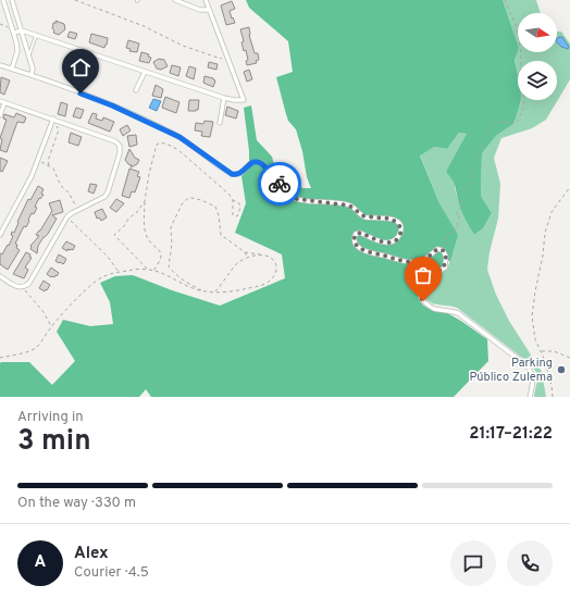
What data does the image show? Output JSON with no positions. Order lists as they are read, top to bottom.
{
  "places": ["Parking Público Zulema"],
  "north": "right",
  "page": {
    "heading": ["3 min", "Arriving in", "21:17–21:22"],
    "panel": ["Alex", "Courier · 4.5"],
    "bar": "On the way · 330 m",
    "round": "A"
  }
}
